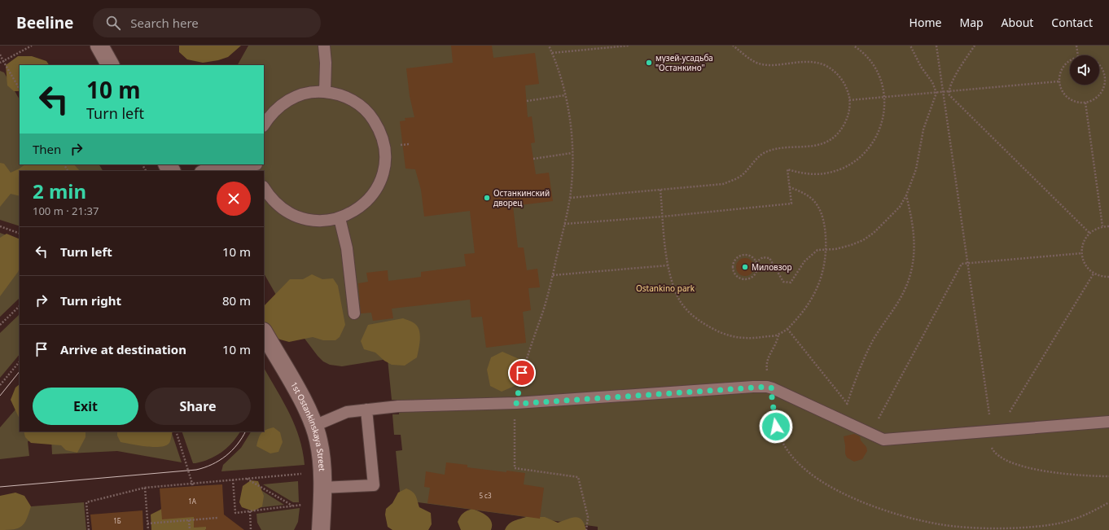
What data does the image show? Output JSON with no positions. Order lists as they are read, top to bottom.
{
  "streets": {
    "street": ["1st Ostankinskaya Street"]
  },
  "parks": ["Ostankino park"],
  "places": ["музей-усадьба \"Останкино\"", "Останкинский дворец", "Миловзор"],
  "house_numbers": ["5 с3", "1А", "1Б"],
  "page": {
    "header": "Beeline",
    "search": "Search here",
    "nav": [
      "Home",
      "Map",
      "About",
      "Contact"
    ],
    "turn": ["10 m", "Turn left"],
    "then": "Then",
    "heading": ["2 min", "100 m · 21:37"],
    "list": [
      {
        "name": "Turn left",
        "value": "10 m"
      },
      {
        "name": "Turn right",
        "value": "80 m"
      },
      {
        "name": "Arrive at destination",
        "value": "10 m"
      }
    ],
    "buttons": ["Exit", "Share"]
  }
}
